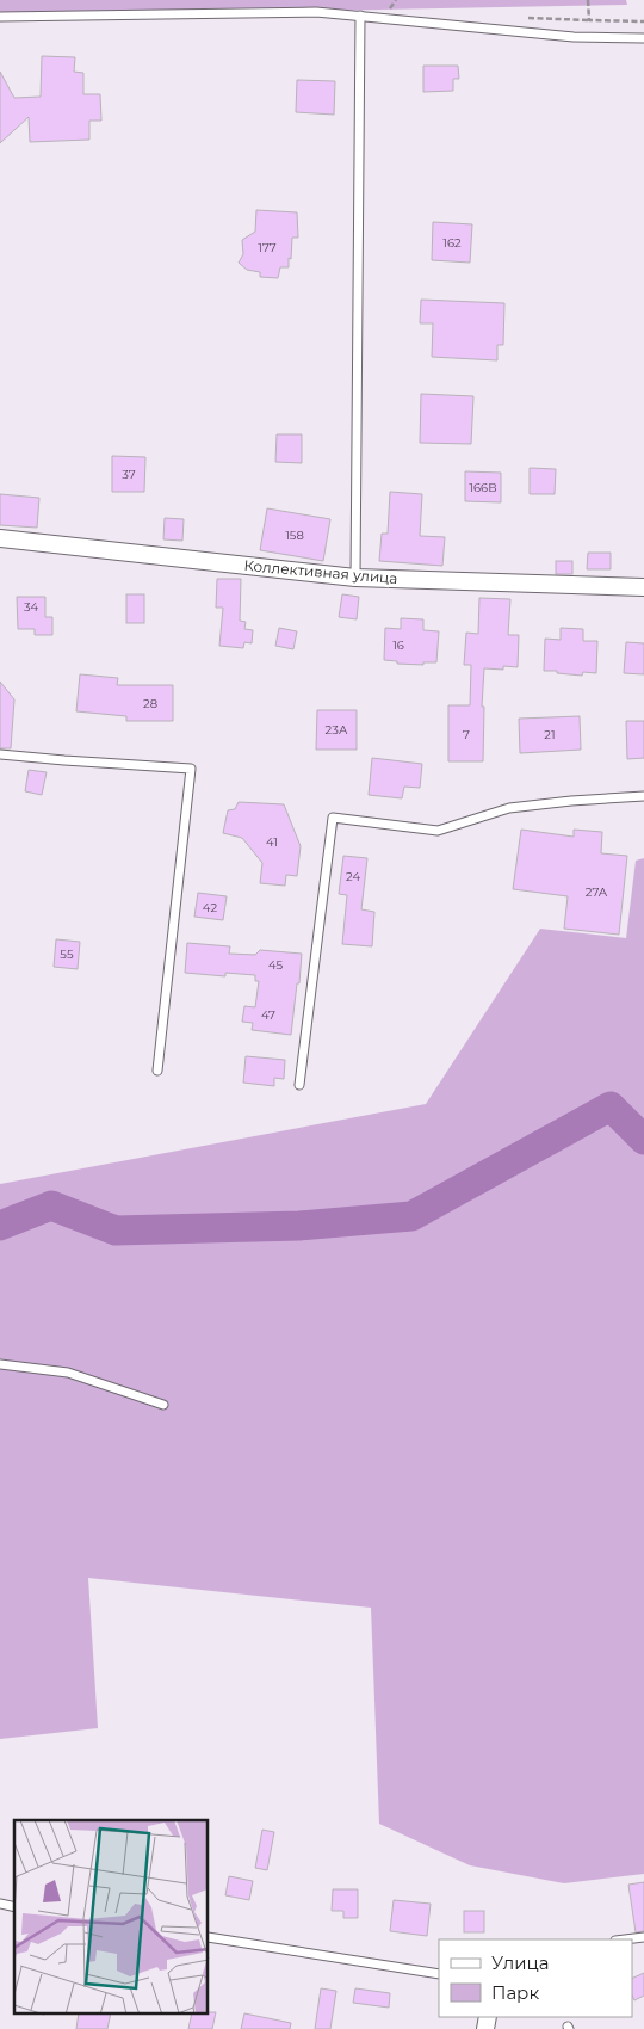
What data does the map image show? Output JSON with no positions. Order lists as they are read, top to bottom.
{
  "streets": {
    "street": ["Коллективная улица"]
  },
  "house_numbers": [
    "162",
    "177",
    "37",
    "166В",
    "158",
    "34",
    "16",
    "28",
    "23А",
    "7",
    "21",
    "41",
    "24",
    "27А",
    "42",
    "55",
    "45",
    "47"
  ],
  "legend": ["Улица", "Парк"]
}
